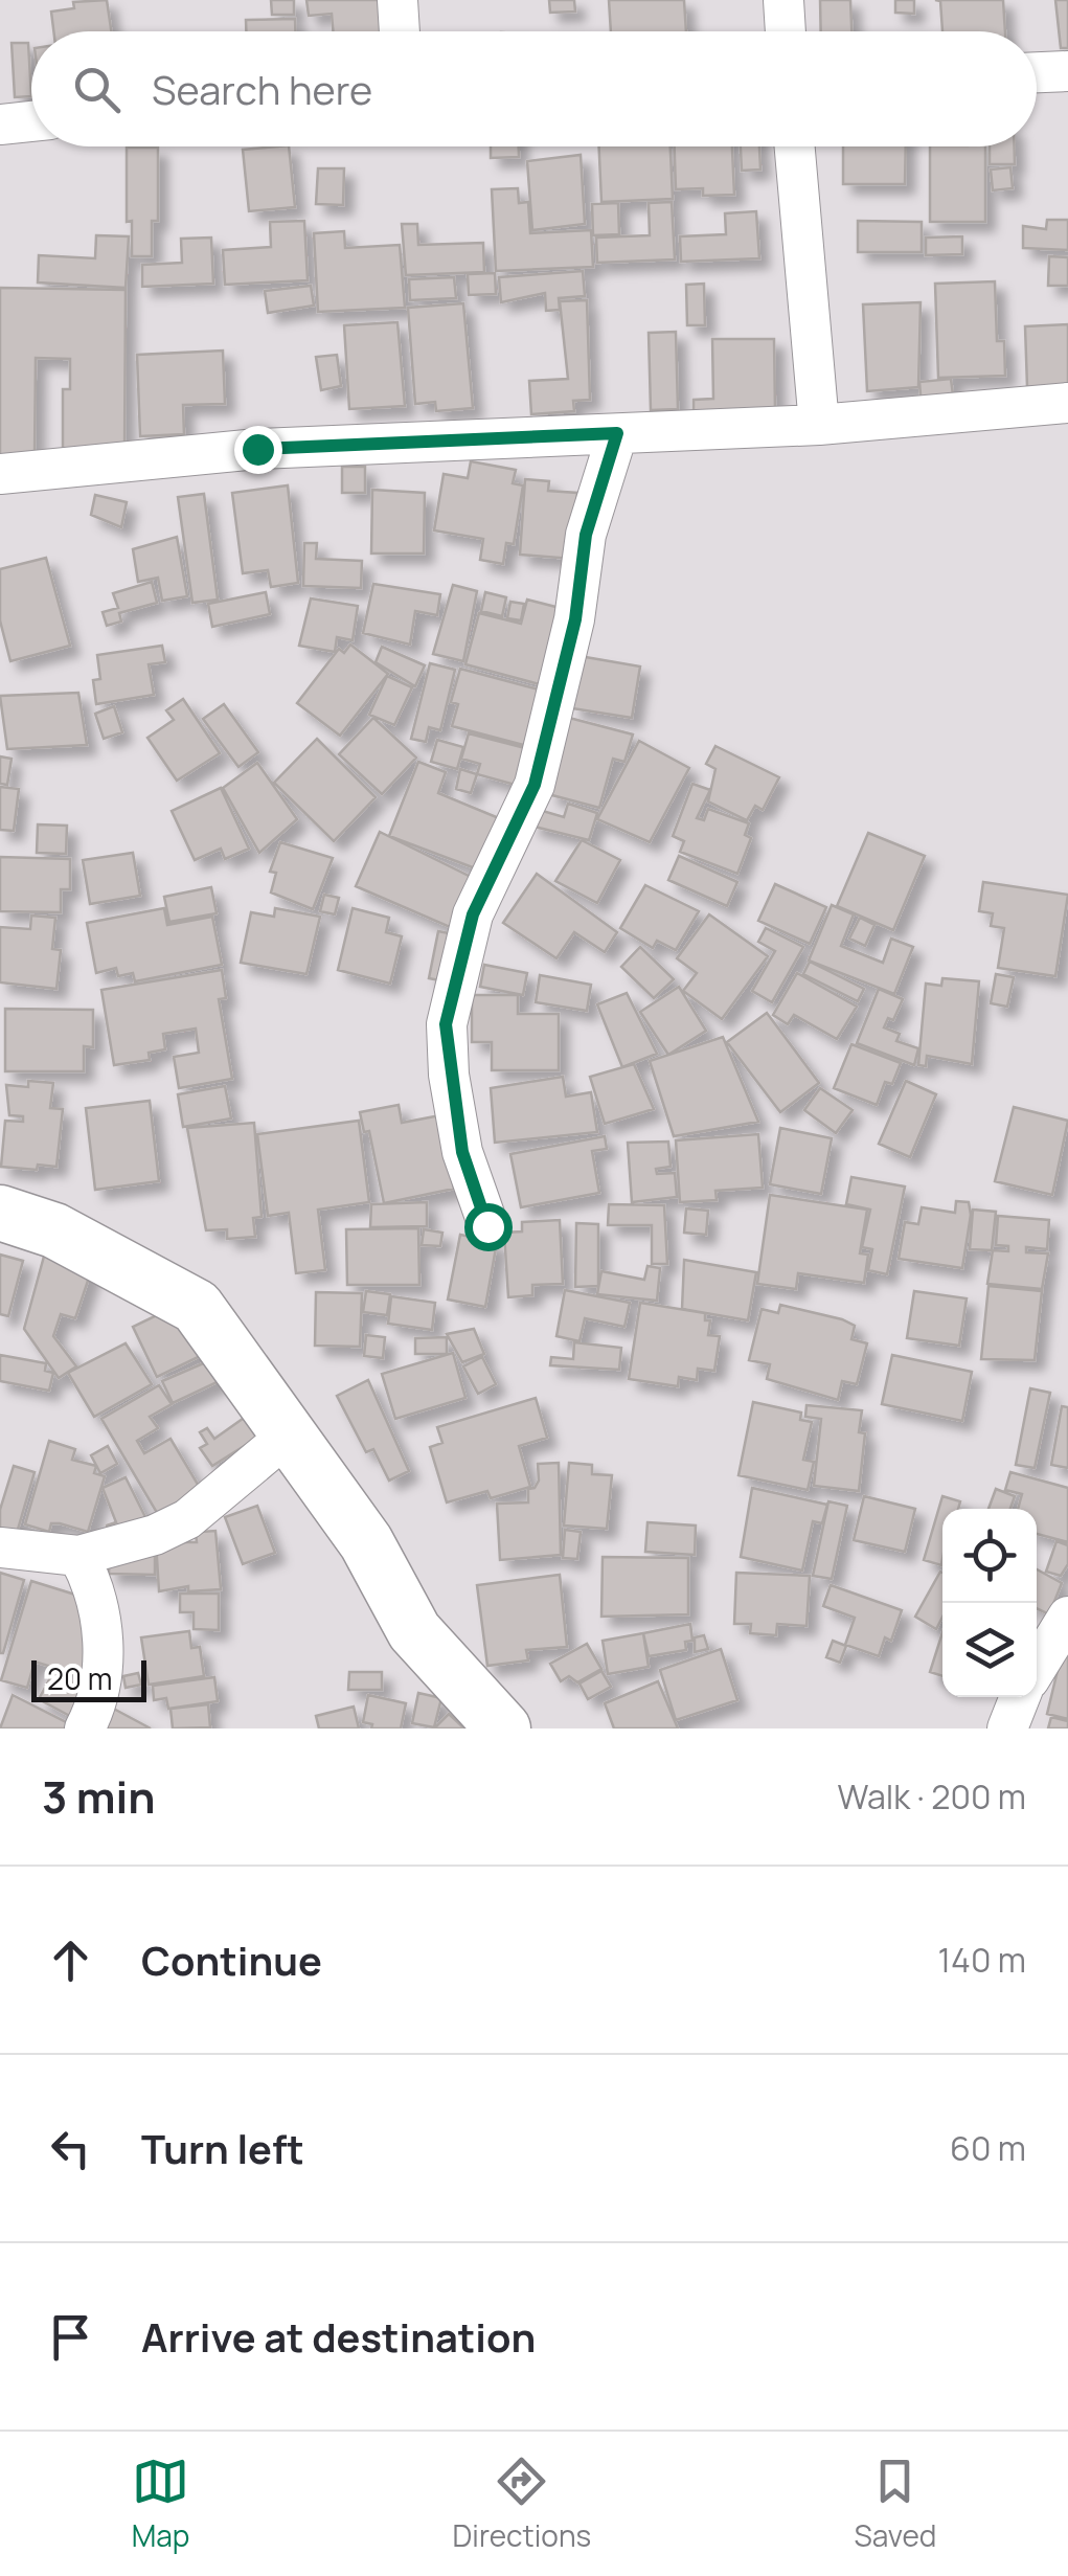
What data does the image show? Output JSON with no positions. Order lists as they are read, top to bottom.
{
  "scale_bar": "20 m",
  "page": {
    "search": "Search here",
    "scale": "20 m",
    "heading": ["3 min", "Walk · 200 m"],
    "list": [
      ["Continue", "140 m"],
      ["Turn left", "60 m"],
      "Arrive at destination"
    ],
    "nav": ["Map", "Directions", "Saved"]
  }
}
